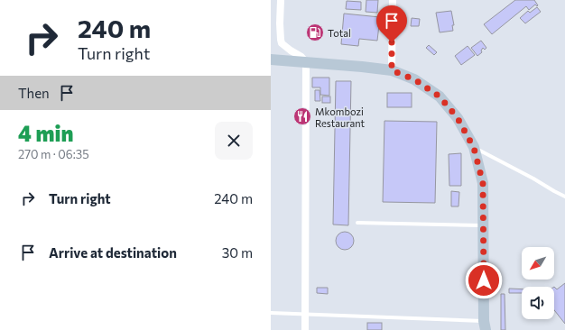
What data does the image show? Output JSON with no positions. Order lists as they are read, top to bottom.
{
  "places": {
    "fuel station": ["Total"],
    "restaurant": ["Mkombozi Restaurant"]
  },
  "north": "bottom left",
  "page": {
    "turn": ["240 m", "Turn right"],
    "then": "Then",
    "heading": ["4 min", "270 m · 06:35"],
    "list": [
      {
        "name": "Turn right",
        "value": "240 m"
      },
      {
        "name": "Arrive at destination",
        "value": "30 m"
      }
    ]
  }
}
